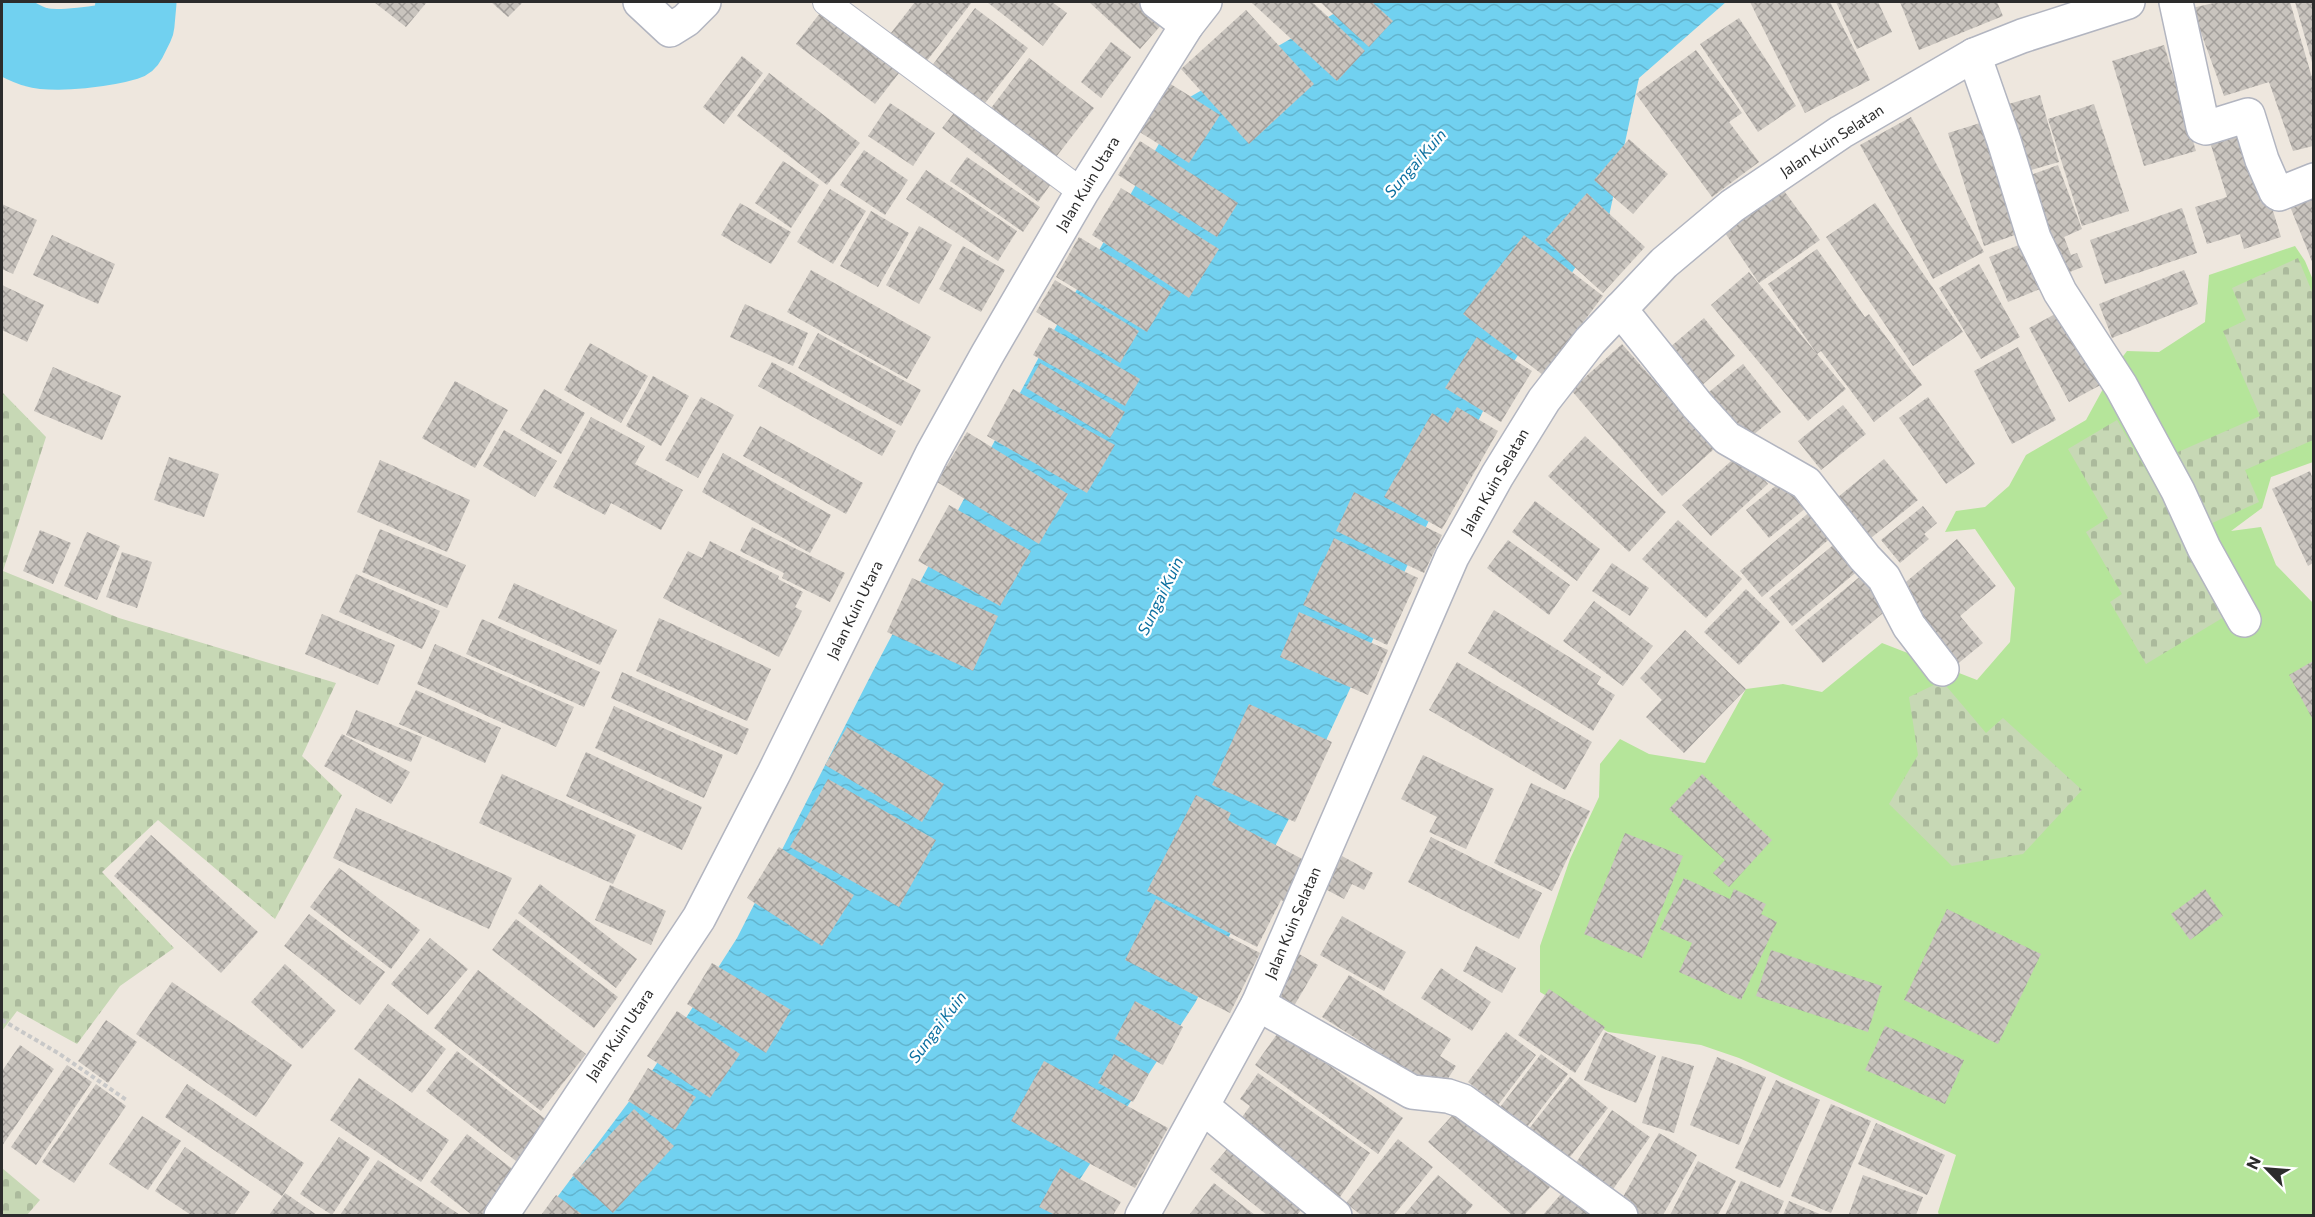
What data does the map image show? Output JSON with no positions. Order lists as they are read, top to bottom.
{
  "streets": {
    "street": ["Jalan Kuin Selatan", "Jalan Kuin Utara"]
  },
  "water": ["Sungai Kuin"],
  "north": "top left"
}
